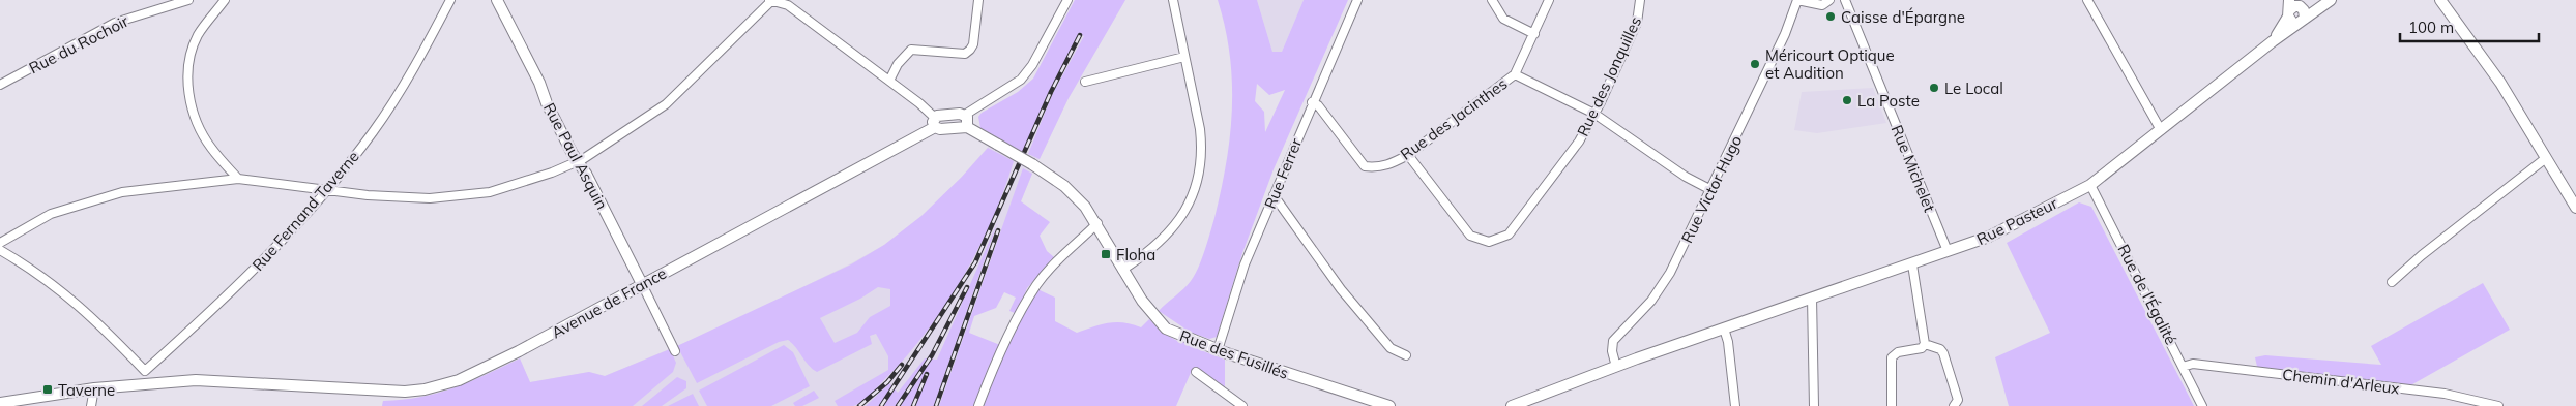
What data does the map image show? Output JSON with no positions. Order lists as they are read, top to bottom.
{
  "streets": {
    "street": [
      "Rue du Rochoir",
      "Rue des Jonquilles",
      "Rue des Jacinthes",
      "Rue Paul Asquin",
      "Rue Michelet",
      "Rue Ferrer",
      "Rue Victor Hugo",
      "Rue Fernand Taverne",
      "Rue Pasteur",
      "Rue de l'Égalité",
      "Avenue de France",
      "Rue des Fusillés",
      "Chemin d'Arleux"
    ]
  },
  "crossings": [
    ["Rue des Jonquilles", "Rue des Jacinthes"],
    ["Rue des Jacinthes", "Rue Ferrer"],
    ["Rue Paul Asquin", "Avenue de France"],
    ["Rue Michelet", "Rue Pasteur"],
    ["Rue Ferrer", "Rue des Fusillés"],
    ["Rue Victor Hugo", "Rue Pasteur"],
    ["Rue Pasteur", "Rue de l'Égalité"],
    ["Rue de l'Égalité", "Chemin d'Arleux"]
  ],
  "places": {
    "other": [
      "Caisse d'Épargne",
      "Méricourt Optique et Audition",
      "Le Local",
      "La Poste"
    ],
    "transit": ["Floha", "Taverne"]
  },
  "scale_bar": "100 m"
}
